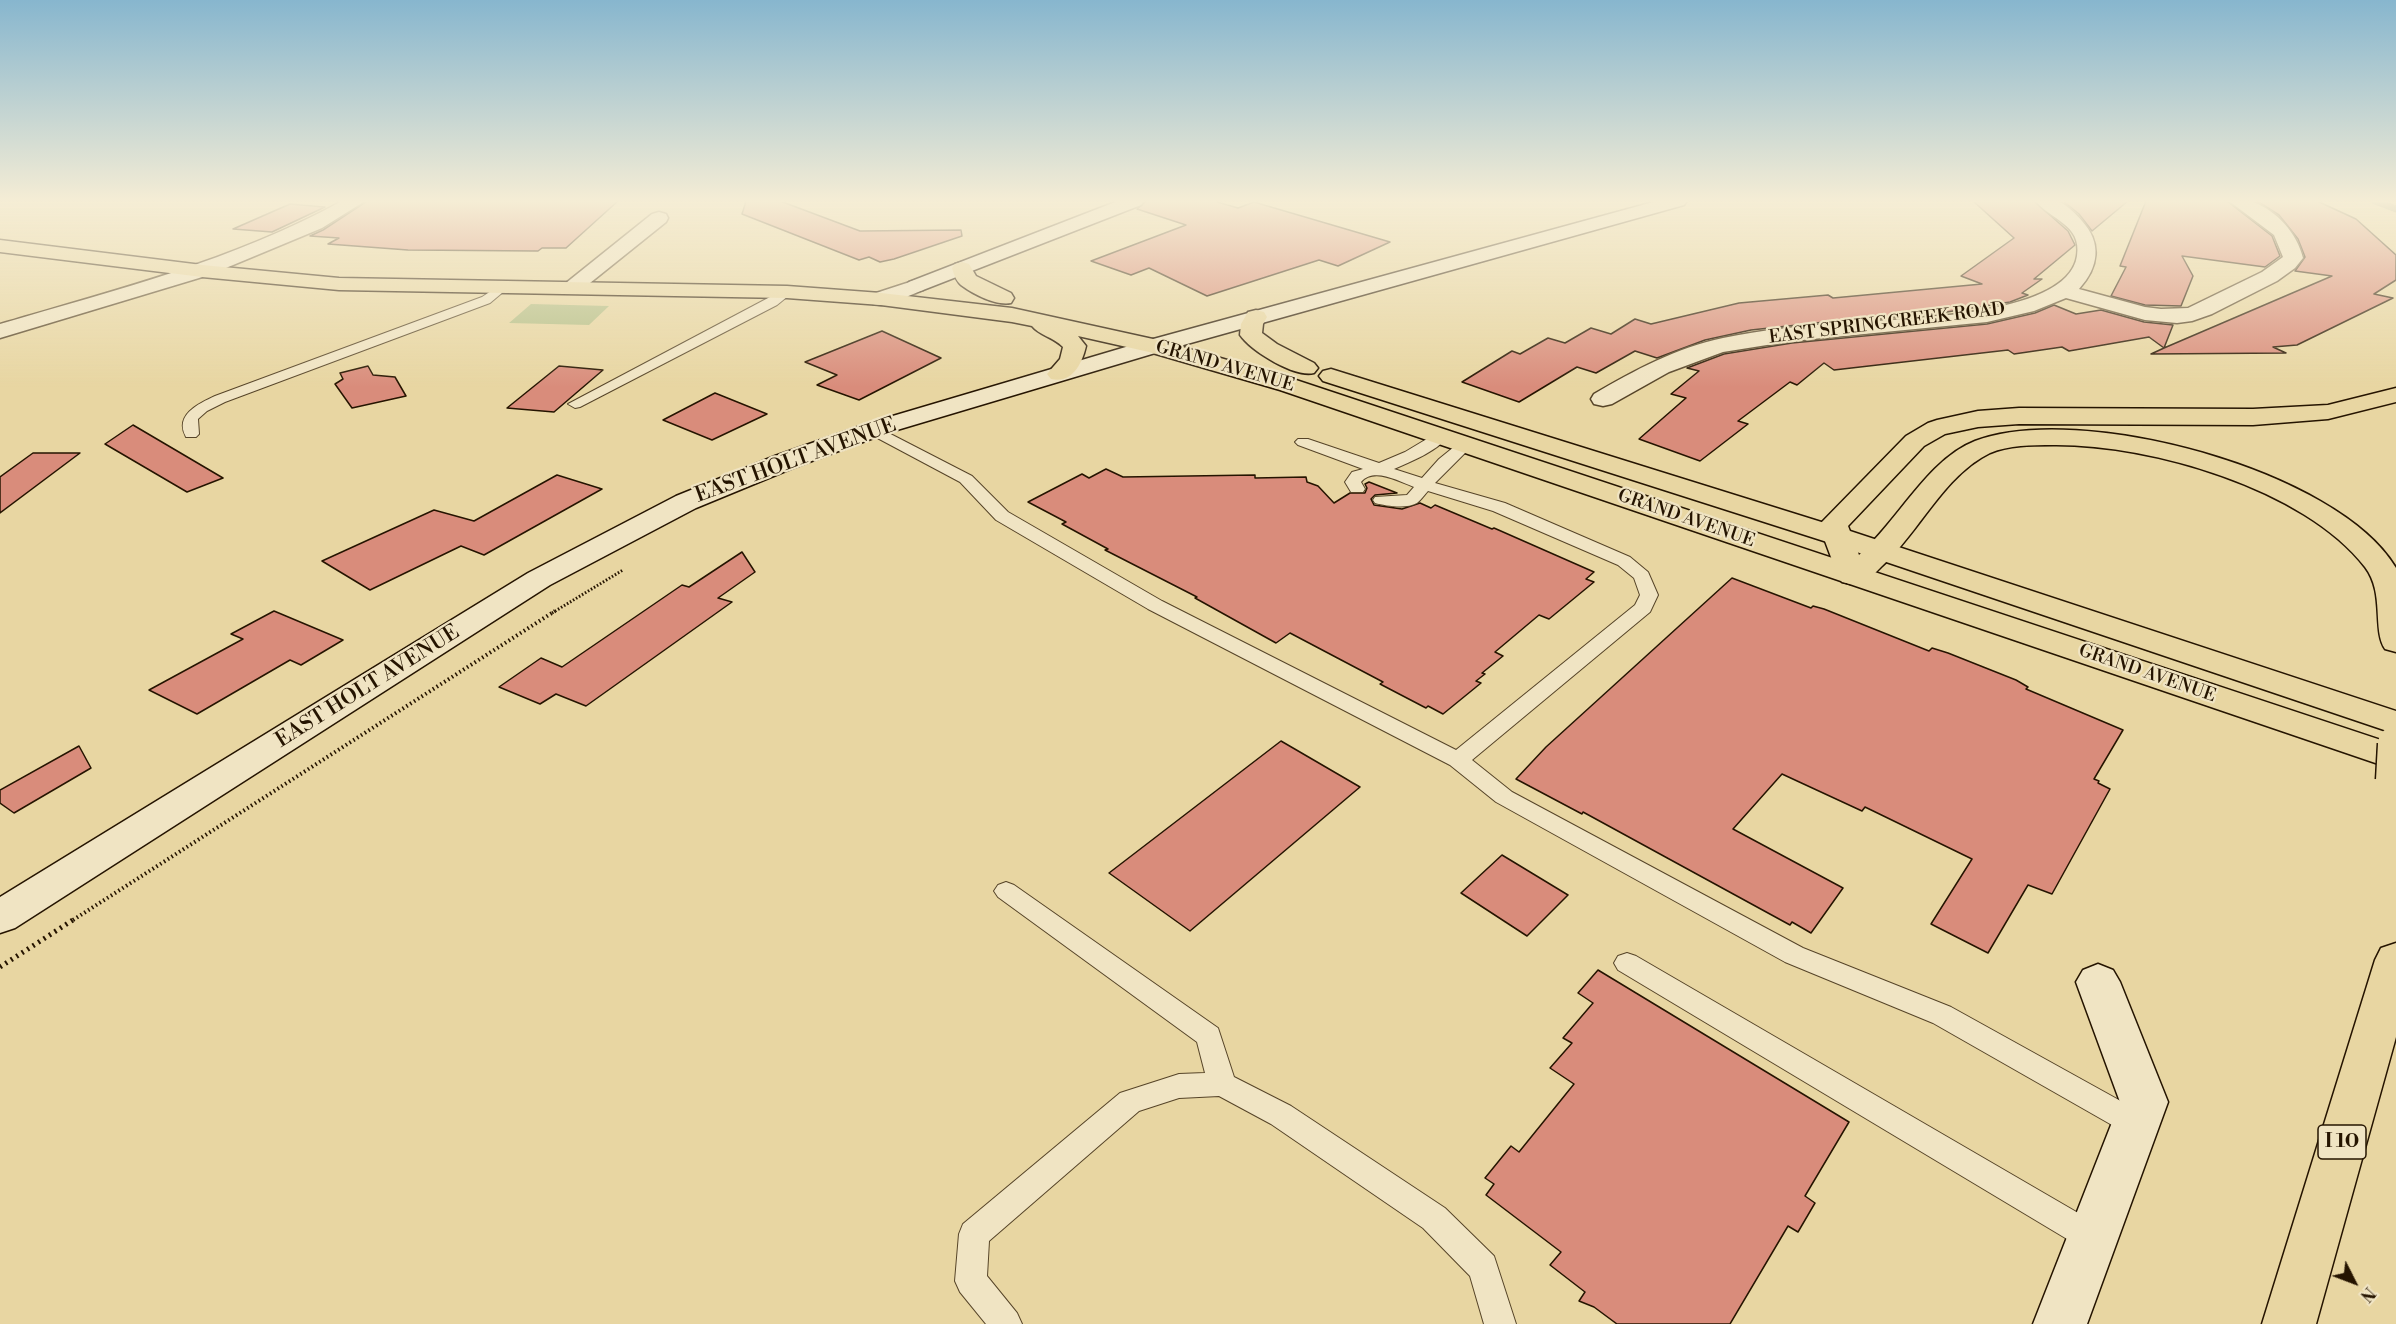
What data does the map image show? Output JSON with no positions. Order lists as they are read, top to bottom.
{
  "streets": {
    "main road": ["GRAND AVENUE", "I 10"],
    "street": ["EAST SPRINGCREEK ROAD", "EAST HOLT AVENUE"]
  },
  "crossings": [
    ["GRAND AVENUE", "EAST HOLT AVENUE"]
  ],
  "north": "bottom right"
}
